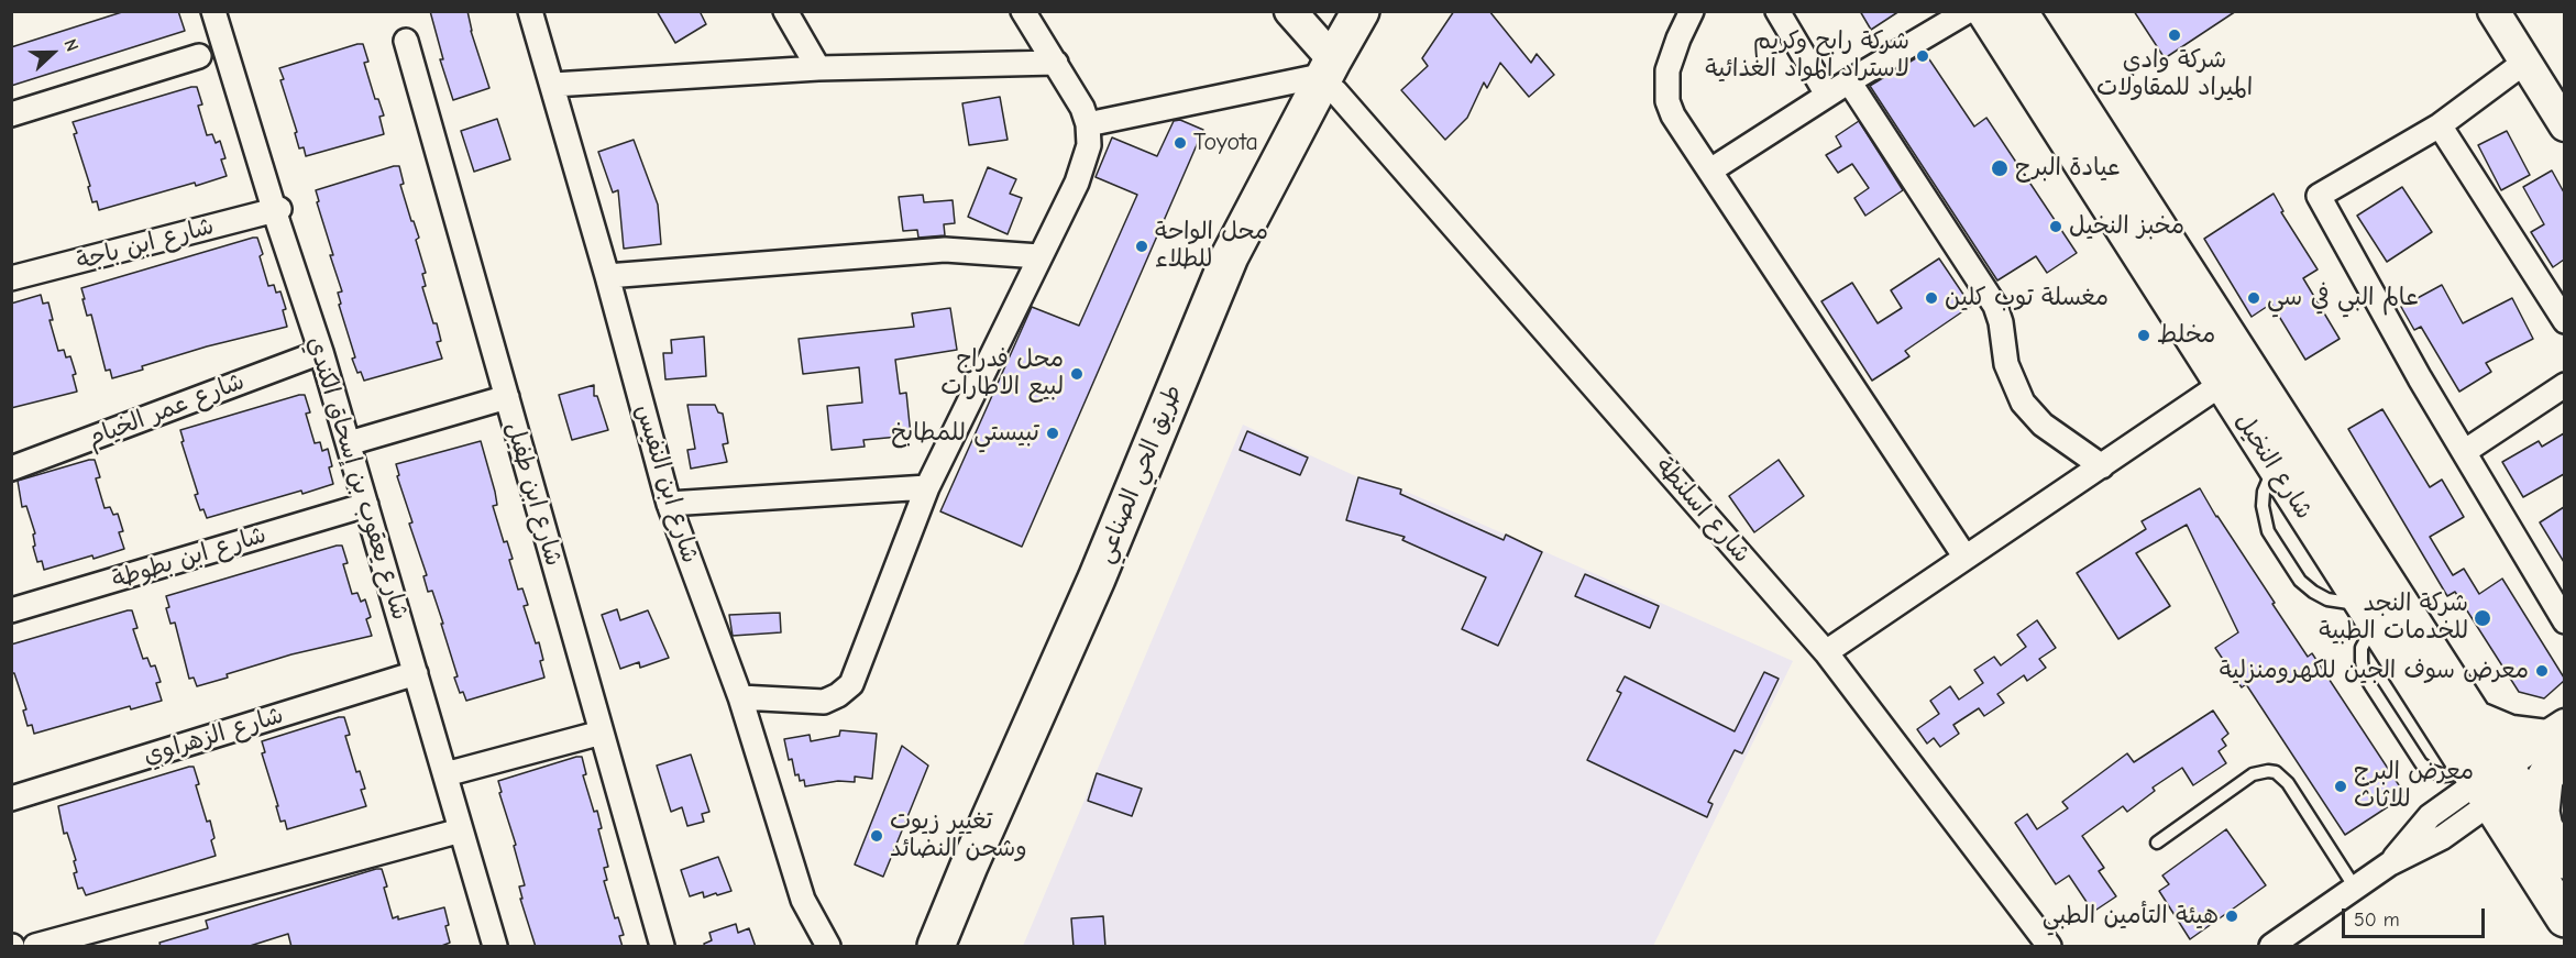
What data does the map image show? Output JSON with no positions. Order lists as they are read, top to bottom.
{
  "streets": {
    "main road": ["شارع النخيل", "طريق الحي الصناعي"],
    "street": [
      "شارع ابن باجة",
      "شارع عمر الخيام",
      "شارع يعقوب بن إسحاق الكندي",
      "شارع ابن النفيس",
      "شارع ابن طفيل",
      "شارع اسلنطة",
      "شارع ابن بطوطة",
      "شارع الزهراوي"
    ]
  },
  "crossings": [
    ["شارع ابن باجة", "شارع يعقوب بن إسحاق الكندي"],
    ["شارع عمر الخيام", "شارع يعقوب بن إسحاق الكندي"],
    ["طريق الحي الصناعي", "شارع اسلنطة"],
    ["شارع يعقوب بن إسحاق الكندي", "شارع ابن بطوطة"],
    ["شارع يعقوب بن إسحاق الكندي", "شارع الزهراوي"]
  ],
  "places": [
    "شركة وادي الميراد للمقاولات",
    "شركة رابح وكريم لاستراد المواد الغذائية",
    "Toyota",
    "عيادة البرج",
    "مخبز النخيل",
    "محل الواحة للطلاء",
    "مغسلة توب كلين",
    "عالم البي في سي",
    "مخلط",
    "محل فدراج لبيع الاطارات",
    "تبيستي للمطابخ",
    "شركة النجد للخدمات الطبية",
    "معرض سوف الجين للكهرومنزلية",
    "معرض البرج للاثاث",
    "تغيير زيوت وشحن النضائد",
    "هيئة التأمين الطبي"
  ],
  "scale_bar": "50 m",
  "north": "right"
}
